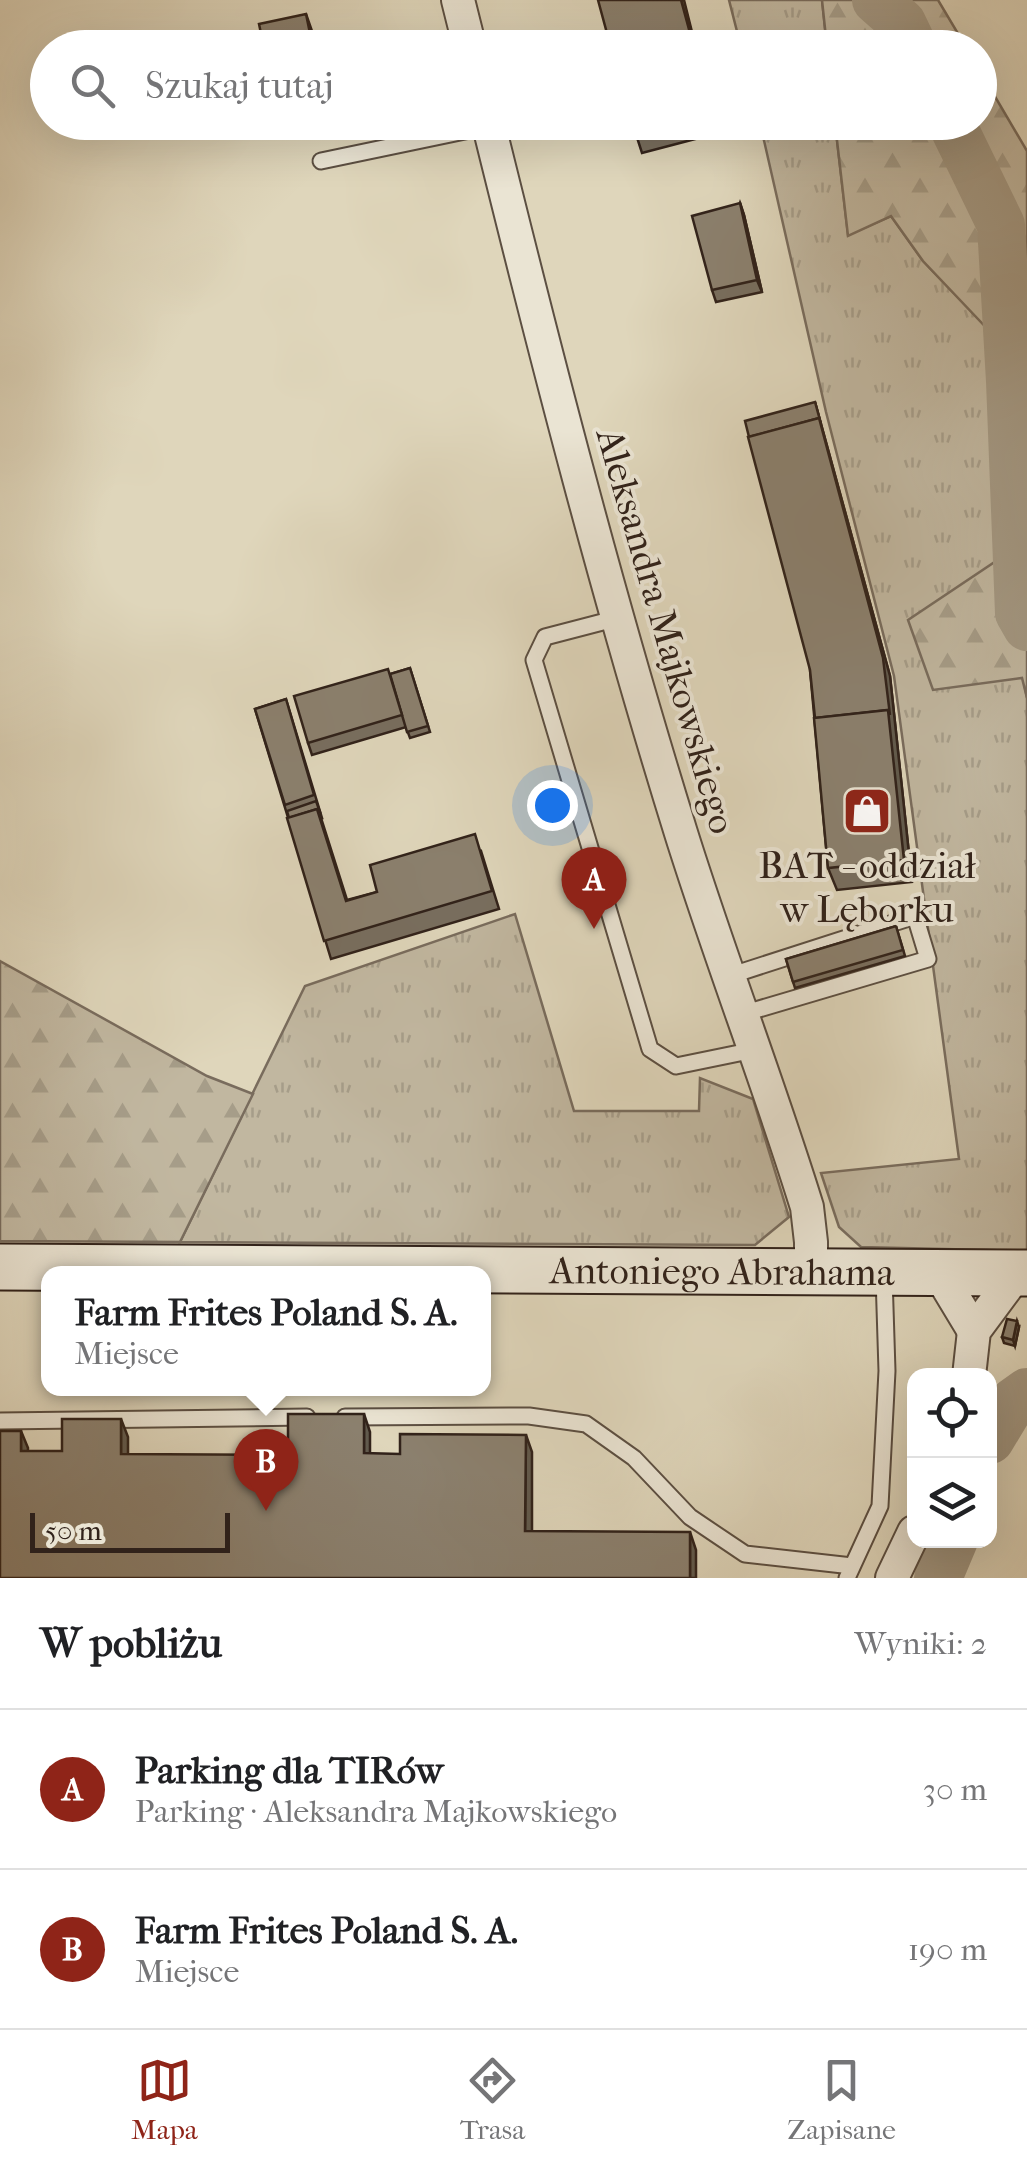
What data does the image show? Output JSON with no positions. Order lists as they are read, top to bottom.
{
  "streets": {
    "main road": ["Antoniego Abrahama"],
    "street": ["Aleksandra Majkowskiego"]
  },
  "crossings": [
    ["Aleksandra Majkowskiego", "Antoniego Abrahama"]
  ],
  "places": {
    "shop": ["BAT - oddział w Lęborku"]
  },
  "scale_bar": "50 m",
  "page": {
    "search": "Szukaj tutaj",
    "pins": ["A", "B"],
    "popup": ["Farm Frites Poland S. A.", "Miejsce"],
    "scale": "50 m",
    "heading": ["W pobliżu", "Wyniki: 2"],
    "list": [
      {
        "mark": "A",
        "name": "Parking dla TIRów",
        "note": "Parking · Aleksandra Majkowskiego",
        "value": "30 m"
      },
      {
        "mark": "B",
        "name": "Farm Frites Poland S. A.",
        "note": "Miejsce",
        "value": "190 m"
      }
    ],
    "nav": ["Mapa", "Trasa", "Zapisane"]
  }
}
